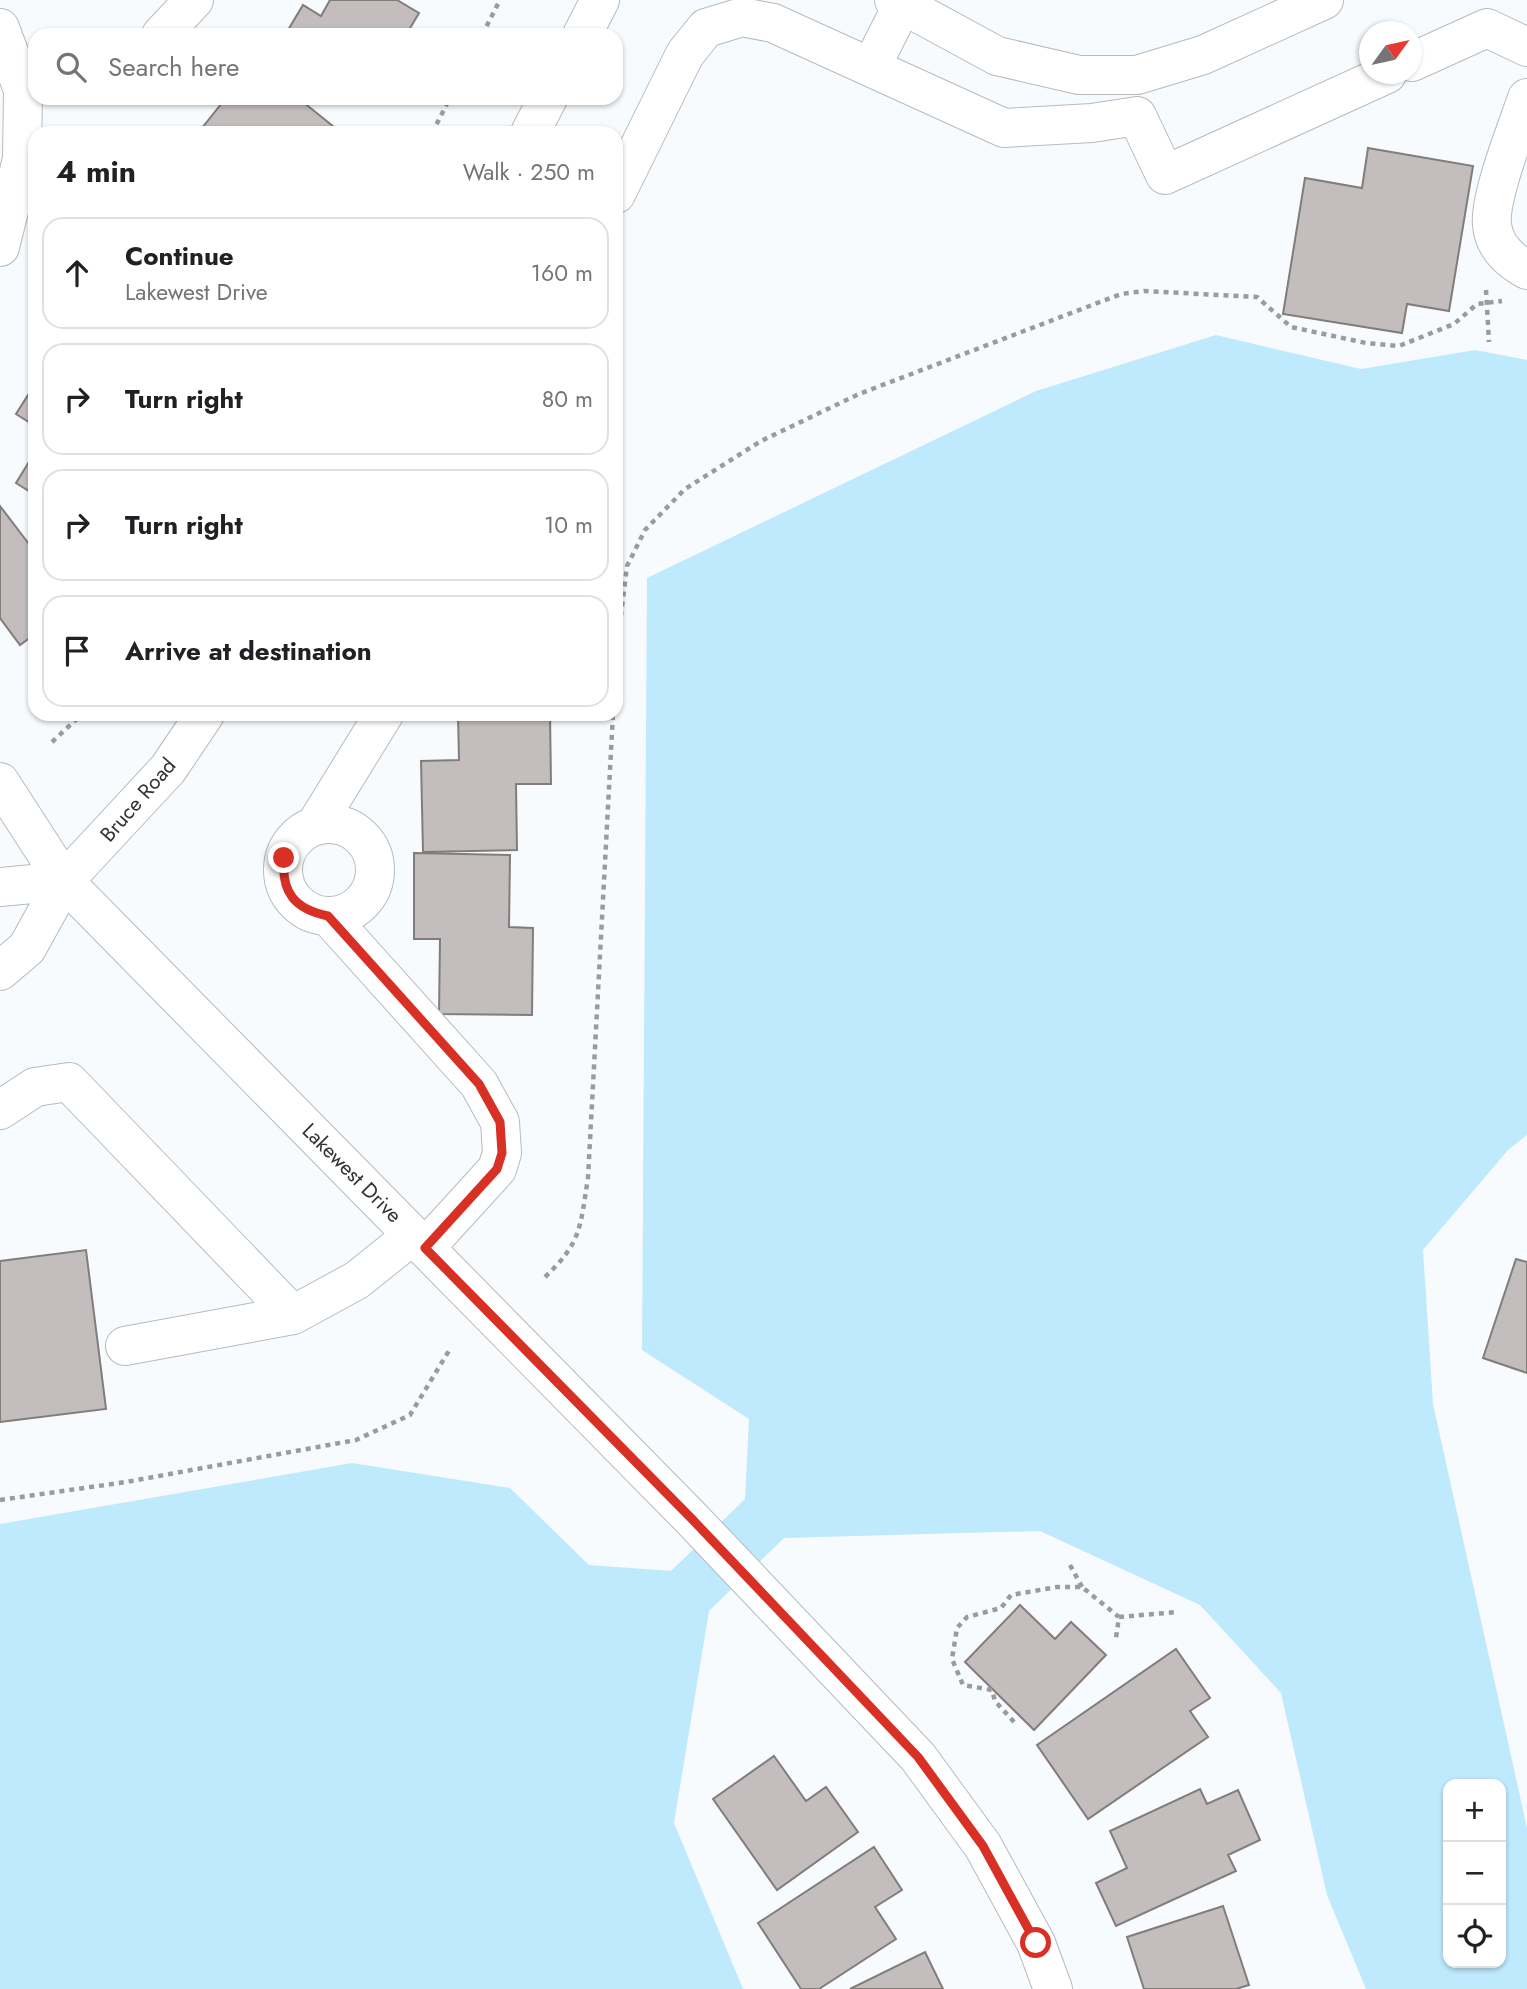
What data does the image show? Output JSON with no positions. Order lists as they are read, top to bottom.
{
  "streets": {
    "street": ["Bruce Road", "Lakewest Drive"]
  },
  "crossings": [
    ["Bruce Road", "Lakewest Drive"]
  ],
  "north": "top right",
  "page": {
    "search": "Search here",
    "heading": ["4 min", "Walk · 250 m"],
    "list": [
      ["Continue", "Lakewest Drive", "160 m"],
      ["Turn right", "80 m"],
      ["Turn right", "10 m"],
      "Arrive at destination"
    ],
    "map_buttons": ["+", "−"]
  }
}
